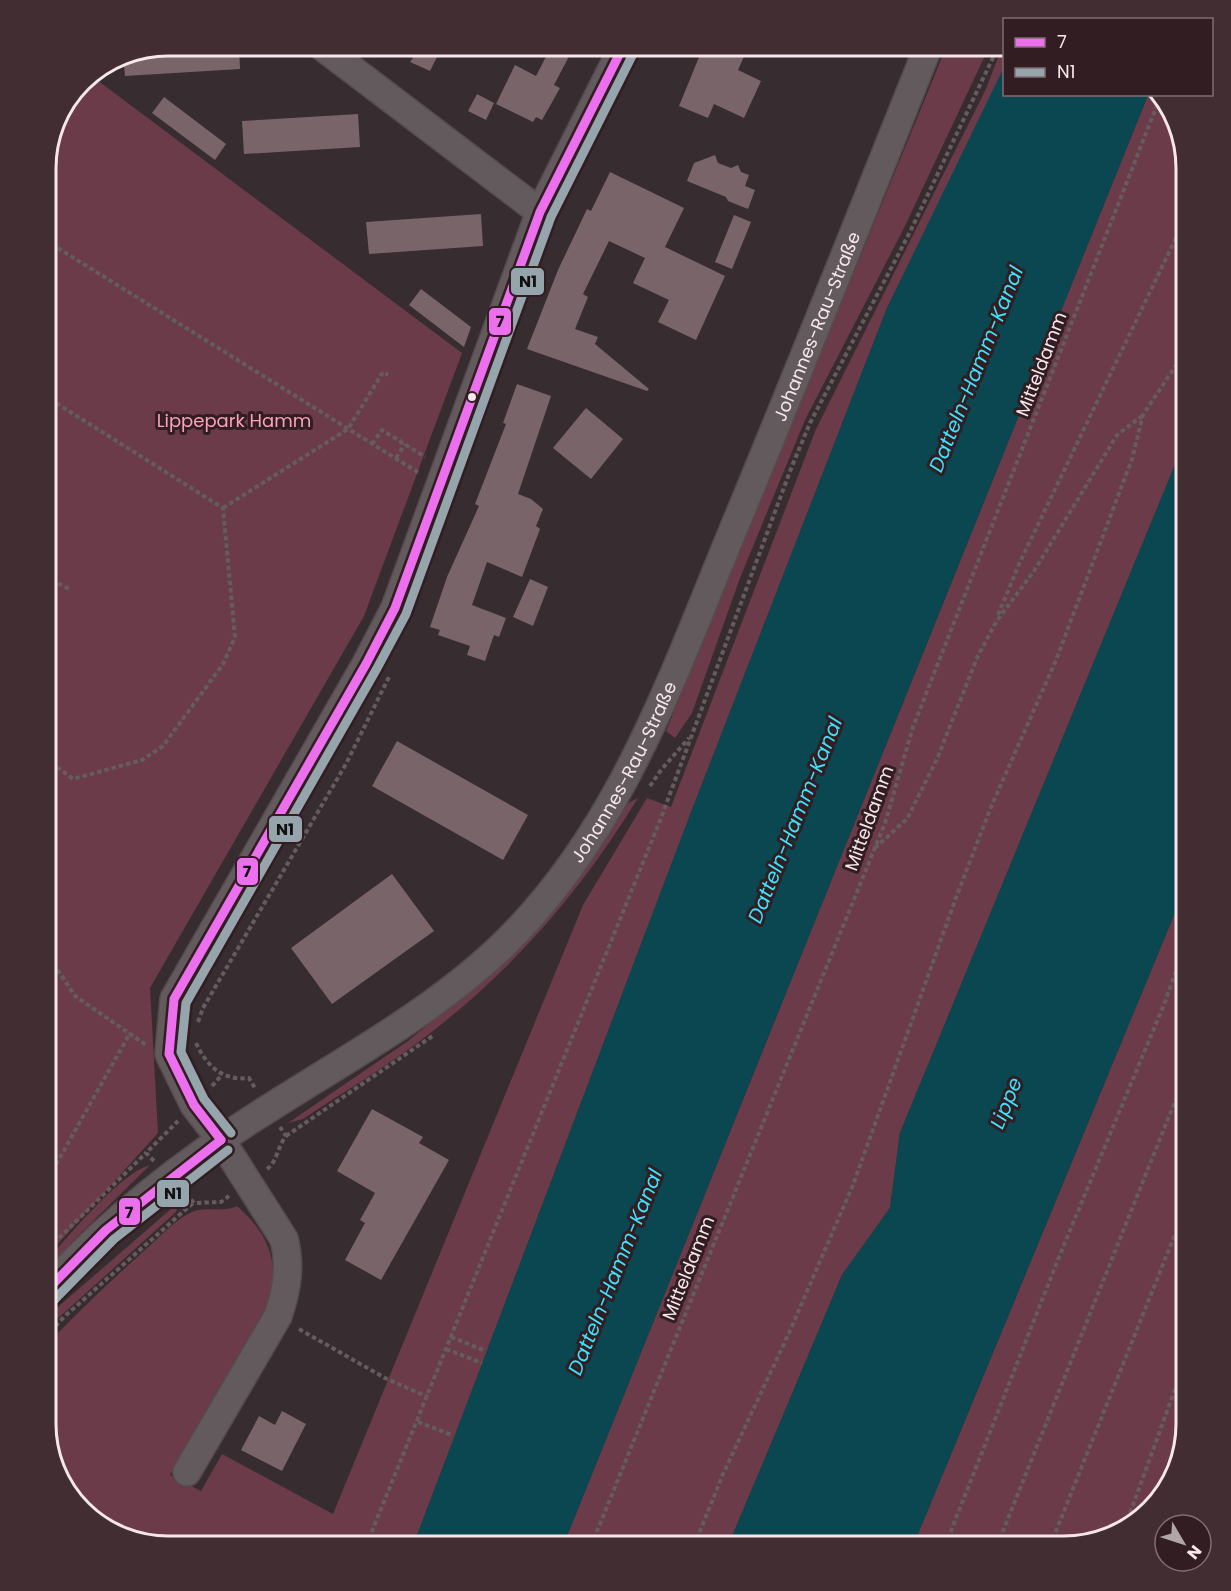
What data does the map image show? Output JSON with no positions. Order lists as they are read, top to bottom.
{
  "streets": {
    "street": ["Johannes-Rau-Straße"],
    "path": ["Mitteldamm"]
  },
  "water": ["Datteln-Hamm-Kanal", "Lippe"],
  "parks": ["Lippepark Hamm"],
  "lines": ["transit line 7", "transit line N1"],
  "legend": ["7", "N1"],
  "north": "bottom right"
}
